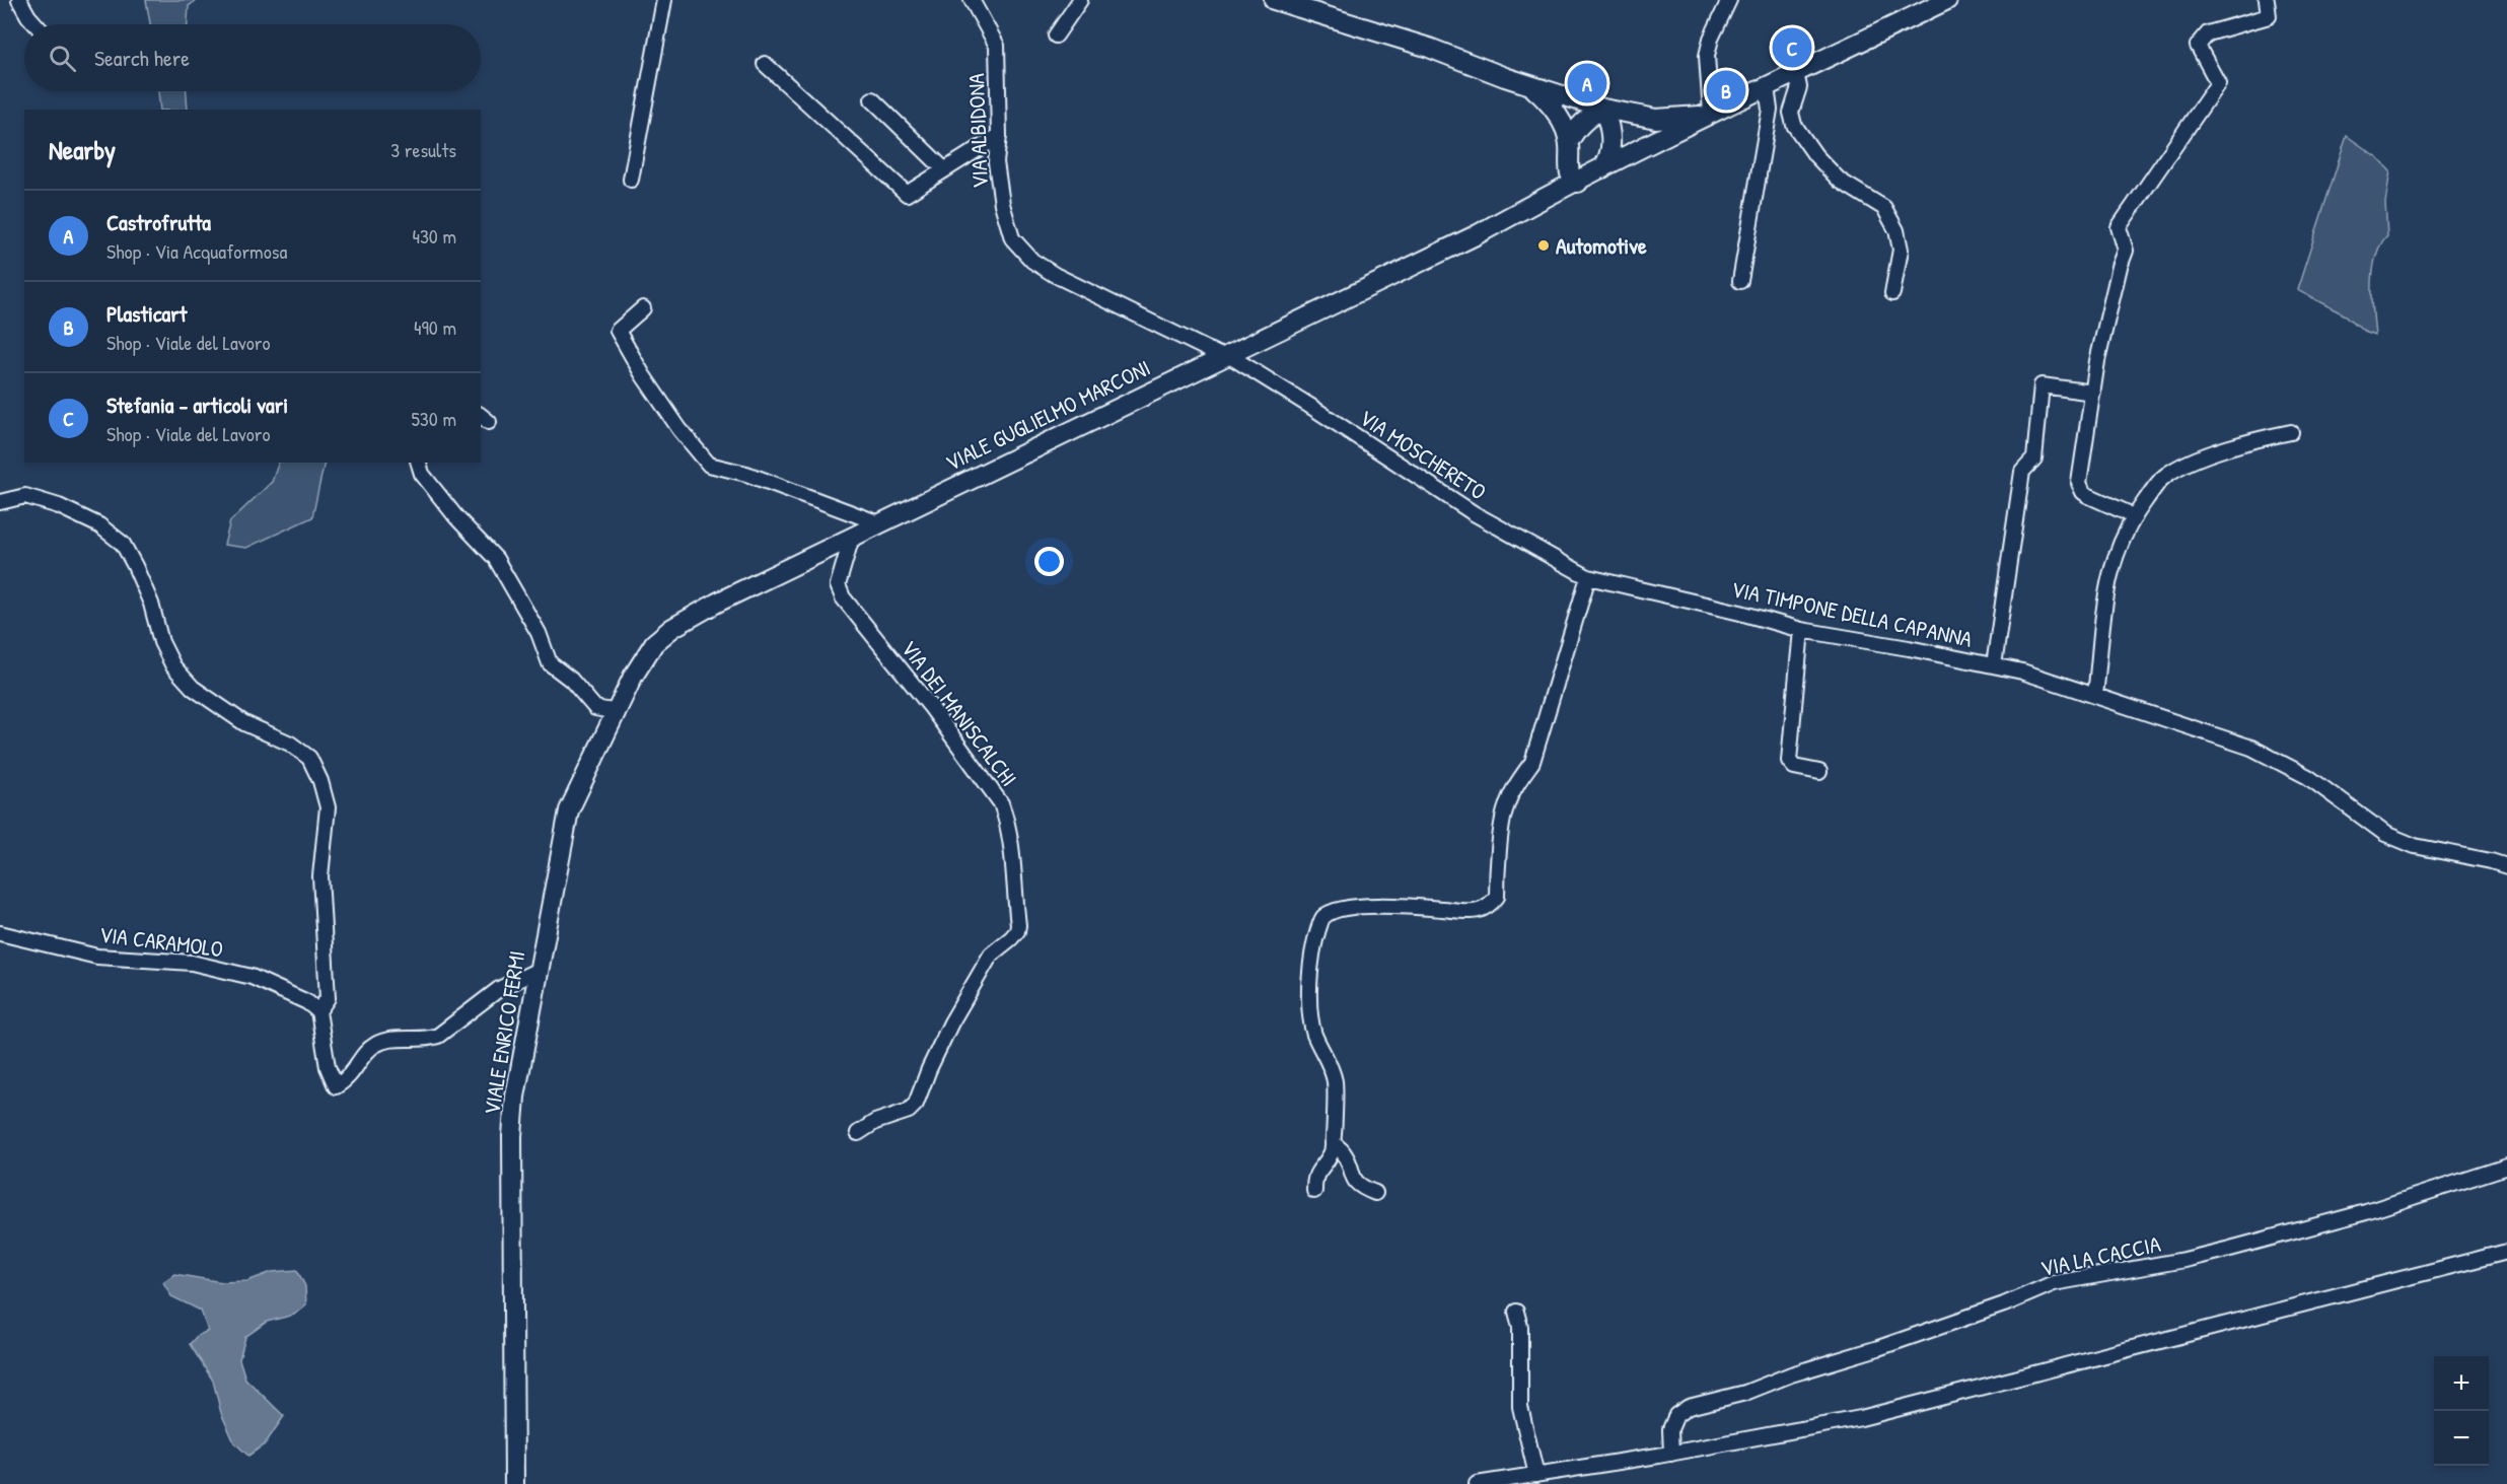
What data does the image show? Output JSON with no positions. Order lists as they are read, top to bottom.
{
  "streets": {
    "main road": ["VIALE GUGLIELMO MARCONI", "VIALE ENRICO FERMI"],
    "street": [
      "VIA ALBIDONA",
      "VIA MOSCHERETO",
      "VIA TIMPONE DELLA CAPANNA",
      "VIA DEI MANISCALCHI",
      "VIA CARAMOLO",
      "VIA LA CACCIA"
    ]
  },
  "crossings": [
    ["VIA ALBIDONA", "VIALE GUGLIELMO MARCONI"],
    ["VIA ALBIDONA", "VIA MOSCHERETO"],
    ["VIALE GUGLIELMO MARCONI", "VIA MOSCHERETO"],
    ["VIALE GUGLIELMO MARCONI", "VIA DEI MANISCALCHI"],
    ["VIALE GUGLIELMO MARCONI", "VIALE ENRICO FERMI"],
    ["VIA MOSCHERETO", "VIA TIMPONE DELLA CAPANNA"]
  ],
  "places": ["Automotive"],
  "page": {
    "search": "Search here",
    "pins": ["C", "A", "B"],
    "heading": ["Nearby", "3 results"],
    "list": [
      {
        "mark": "A",
        "name": "Castrofrutta",
        "note": "Shop · Via Acquaformosa",
        "value": "430 m"
      },
      {
        "mark": "B",
        "name": "Plasticart",
        "note": "Shop · Viale del Lavoro",
        "value": "490 m"
      },
      {
        "mark": "C",
        "name": "Stefania - articoli vari",
        "note": "Shop · Viale del Lavoro",
        "value": "530 m"
      }
    ],
    "map_buttons": ["+", "−"]
  }
}
